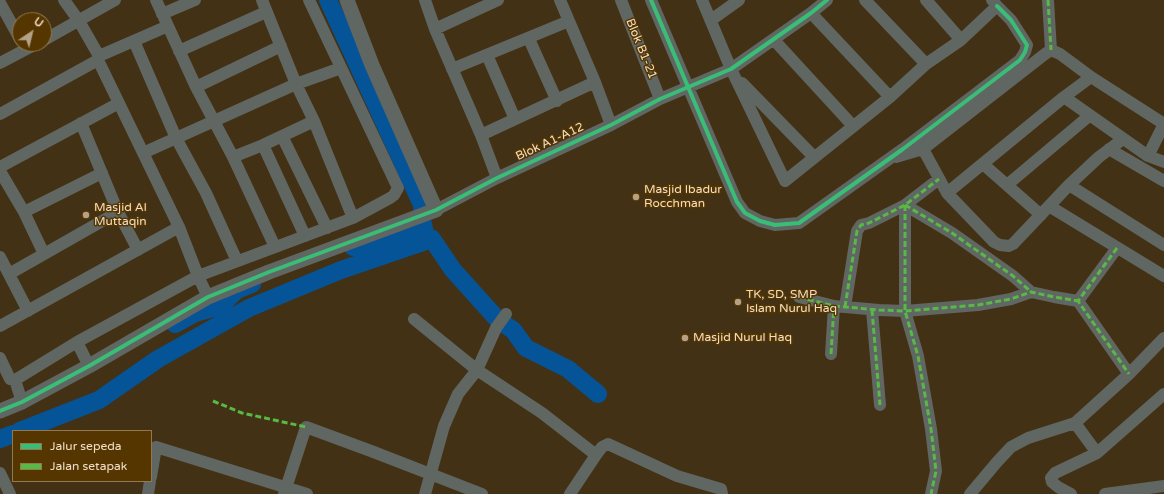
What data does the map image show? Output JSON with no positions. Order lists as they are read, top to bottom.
{
  "streets": {
    "street": ["Blok B1-21", "Blok A1-A12"]
  },
  "crossings": [
    ["Blok B1-21", "Blok A1-A12"]
  ],
  "places": [
    "Masjid Ibadur Rocchman",
    "Masjid Al Muttaqin",
    "TK, SD, SMP Islam Nurul Haq",
    "Masjid Nurul Haq"
  ],
  "legend": ["Jalur sepeda", "Jalan setapak"],
  "north": "top right"
}
